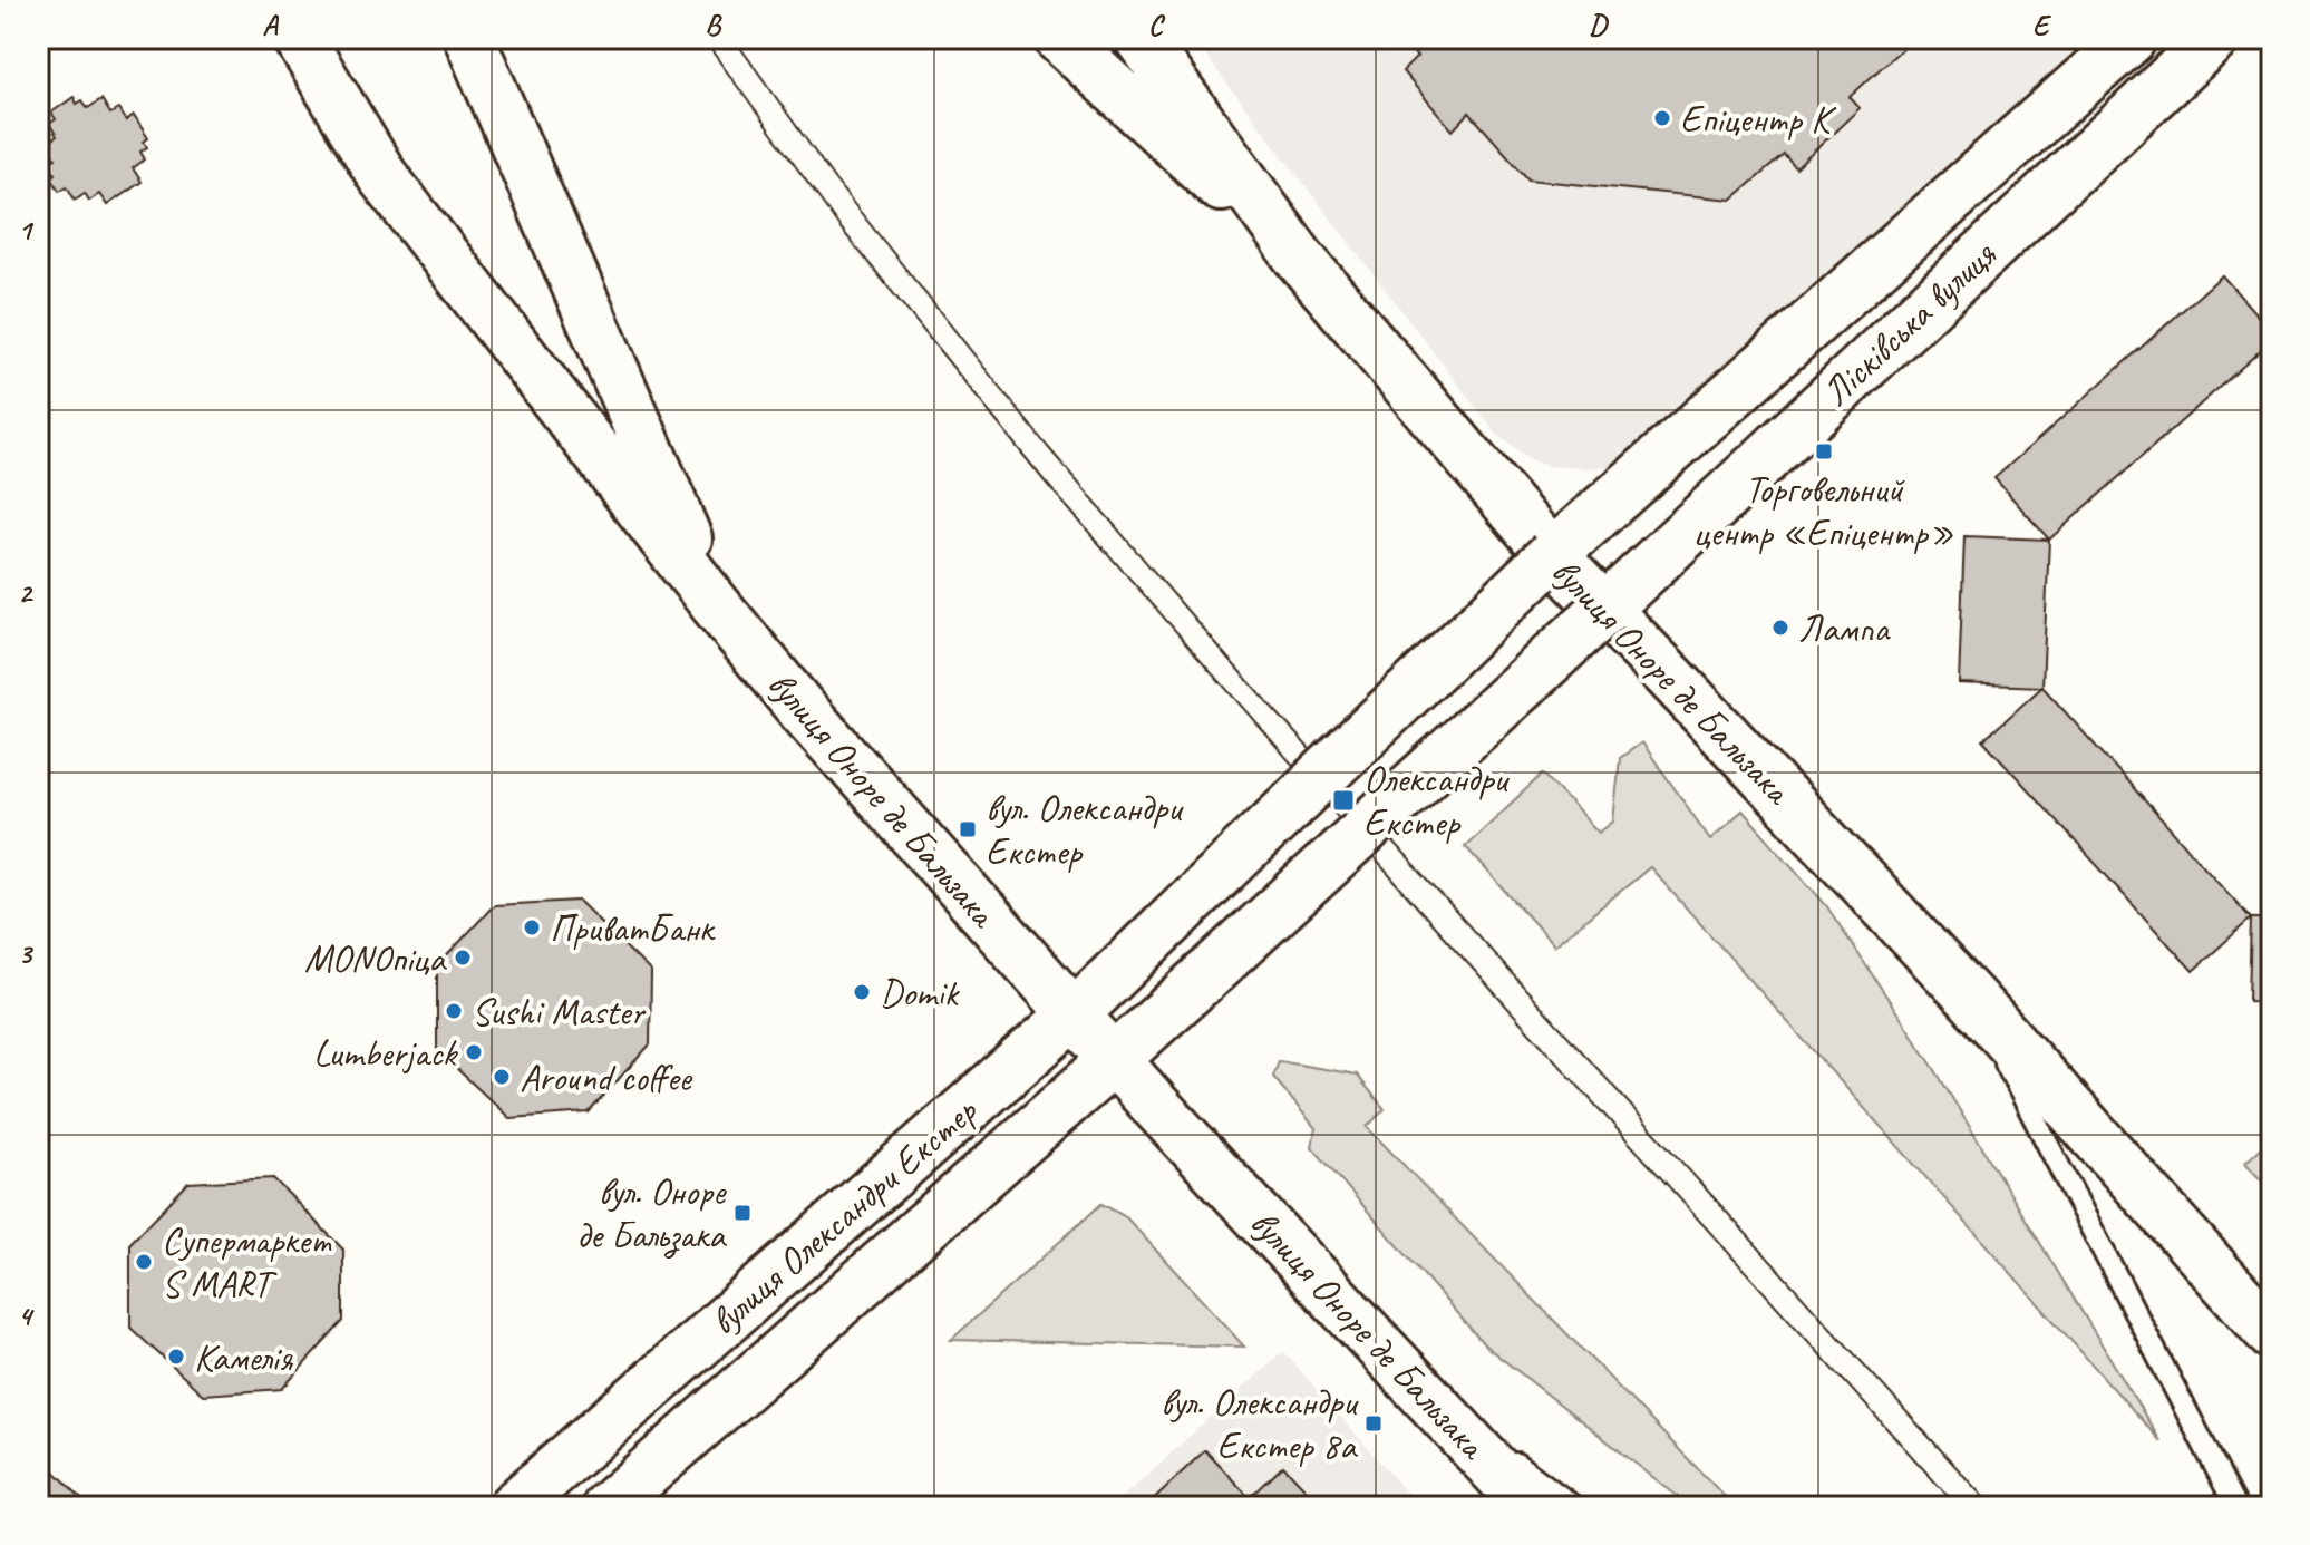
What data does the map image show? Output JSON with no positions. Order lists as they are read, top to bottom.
{
  "streets": {
    "street": ["Лісківська вулиця", "вулиця Оноре де Бальзака", "вулиця Олександри Екстер"]
  },
  "crossings": [
    ["Лісківська вулиця", "вулиця Оноре де Бальзака"],
    ["Лісківська вулиця", "вулиця Олександри Екстер"],
    ["вулиця Оноре де Бальзака", "вулиця Олександри Екстер"]
  ],
  "places": {
    "other": [
      "Епіцентр К",
      "Лампа",
      "ПриватБанк",
      "MONOпіца",
      "Domik",
      "Sushi Master",
      "Lumberjack",
      "Around coffee",
      "Супермаркет S MART",
      "Камелія"
    ],
    "transit": [
      "Торговельний центр «Епіцентр»",
      "Олександри Екстер",
      "вул. Олександри Екстер",
      "вул. Оноре де Бальзака",
      "вул. Олександри Екстер 8а"
    ]
  },
  "grid": {
    "columns": [
      "A",
      "B",
      "C",
      "D",
      "E"
    ],
    "rows": [
      "1",
      "2",
      "3",
      "4"
    ]
  }
}
